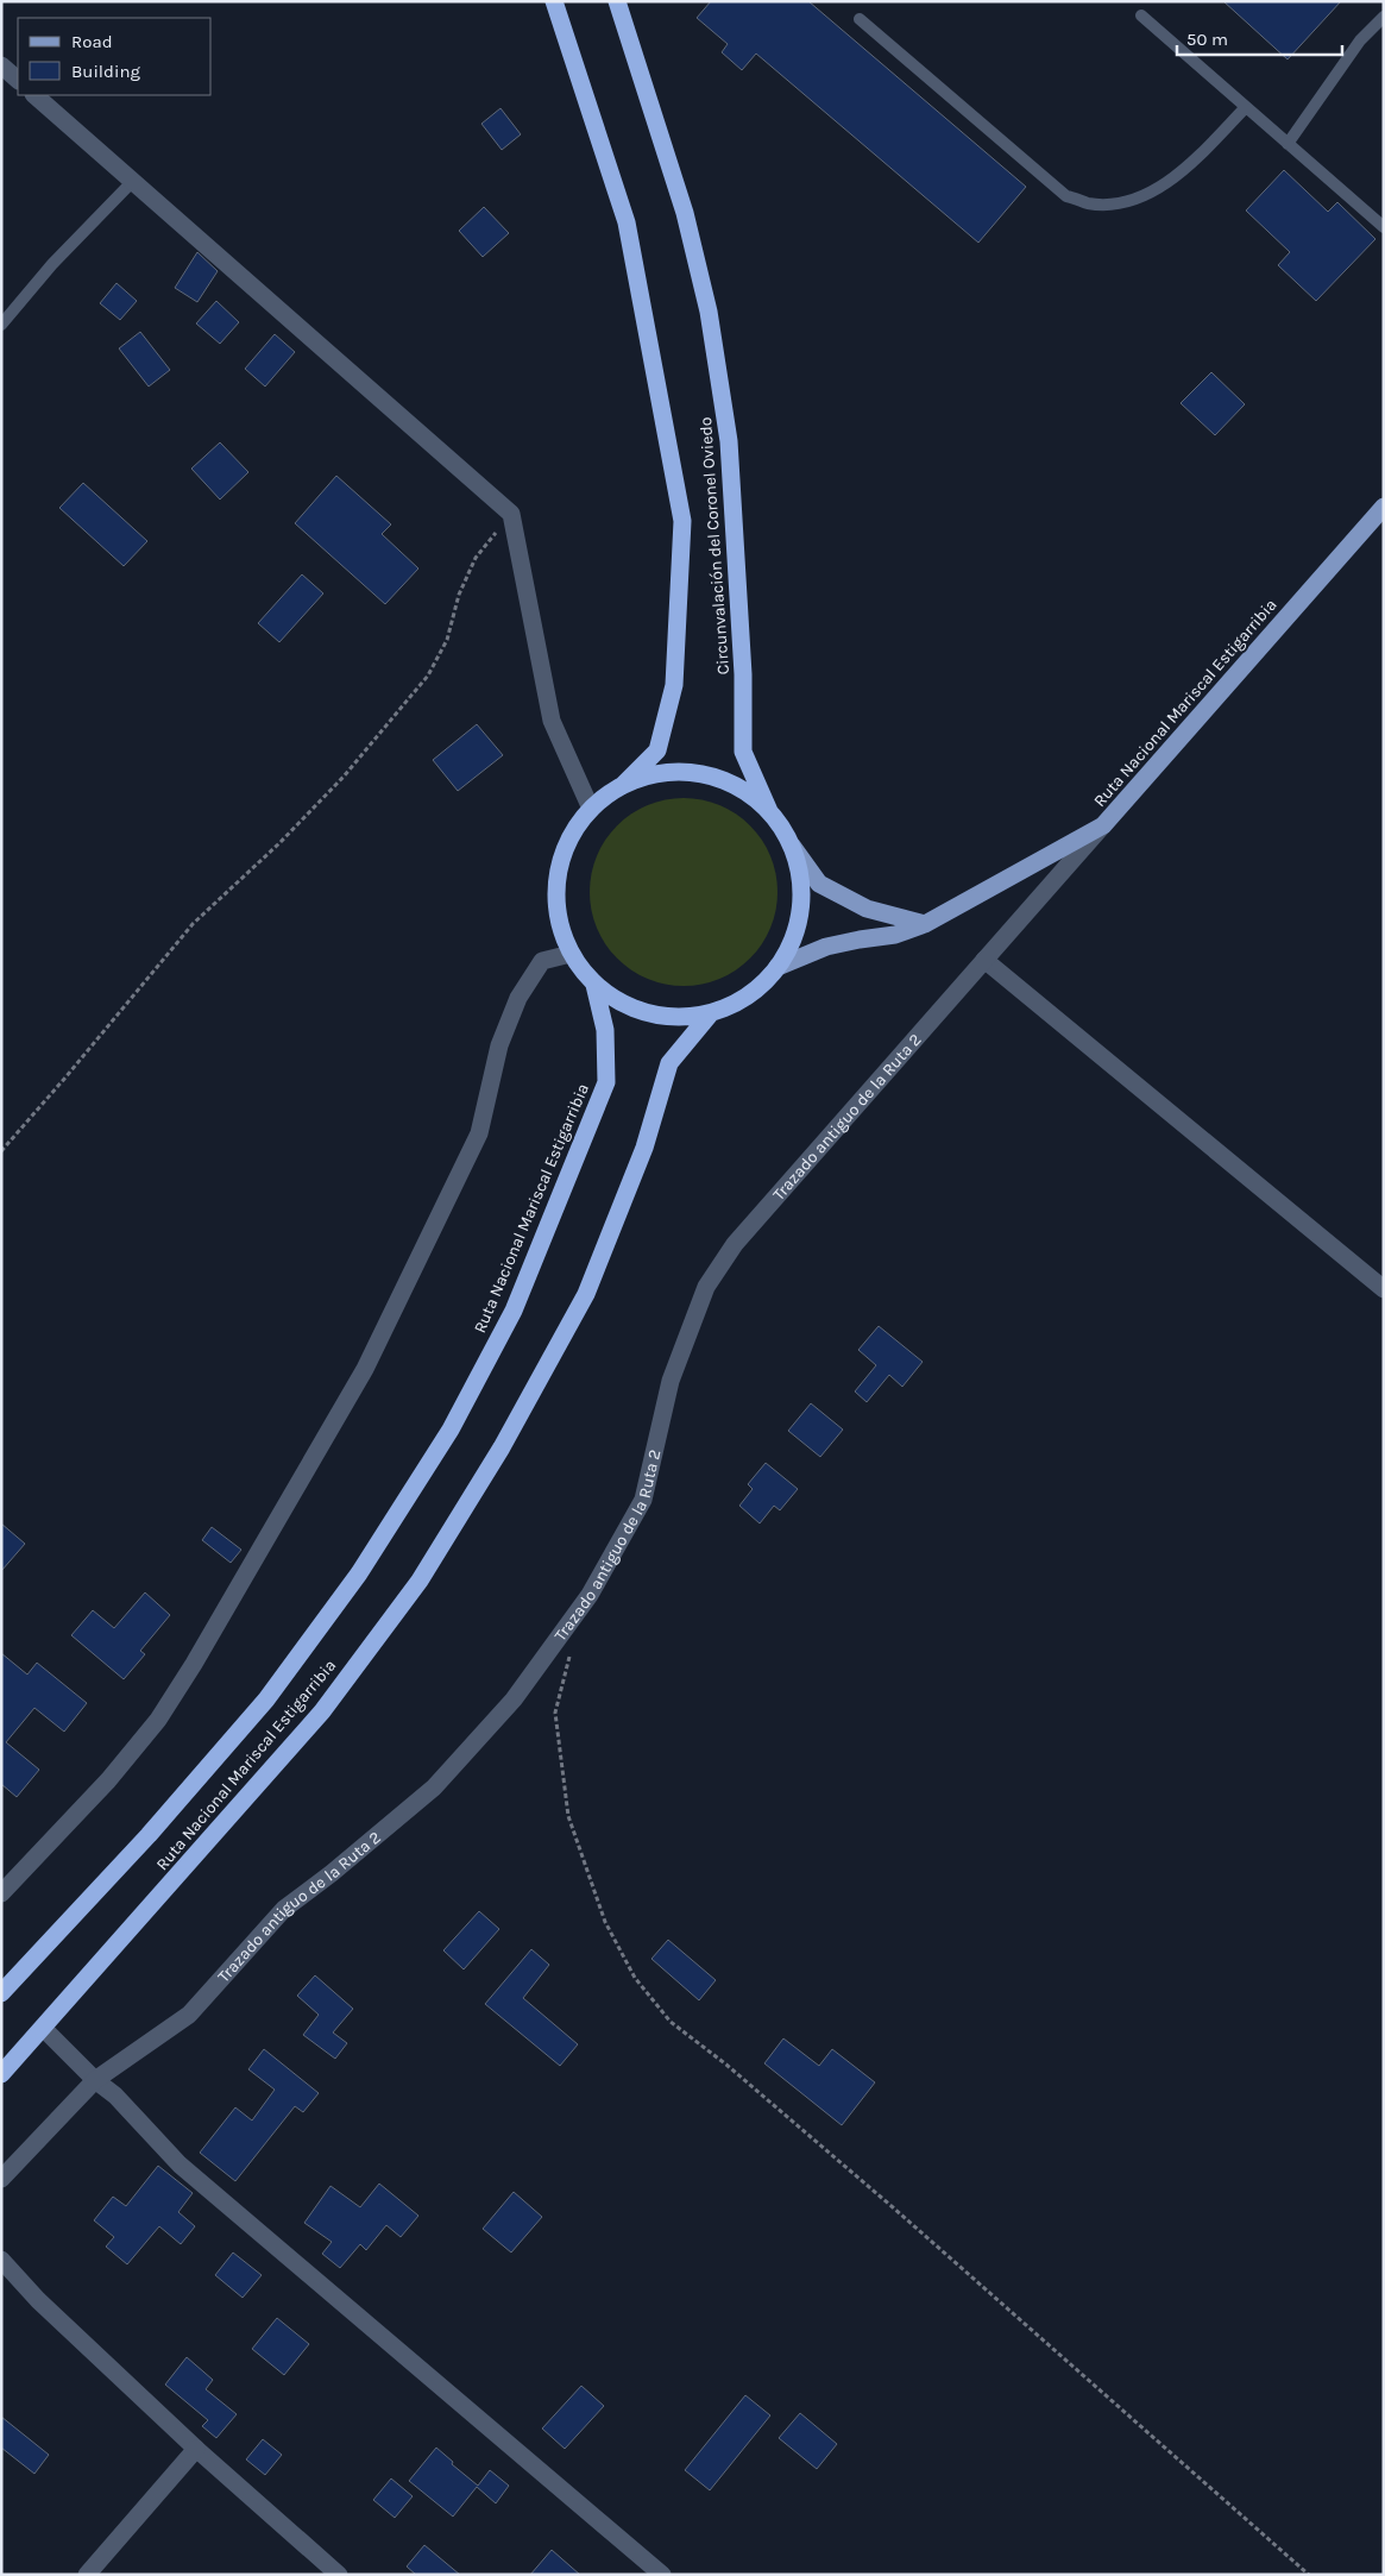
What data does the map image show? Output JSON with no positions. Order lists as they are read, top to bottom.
{
  "streets": {
    "highway": ["Circunvalación del Coronel Oviedo", "Ruta Nacional Mariscal Estigarribia"],
    "street": ["Trazado antiguo de la Ruta 2"]
  },
  "crossings": [
    ["Ruta Nacional Mariscal Estigarribia", "Trazado antiguo de la Ruta 2"]
  ],
  "legend": ["Road", "Building"],
  "scale_bar": "50 m"
}
